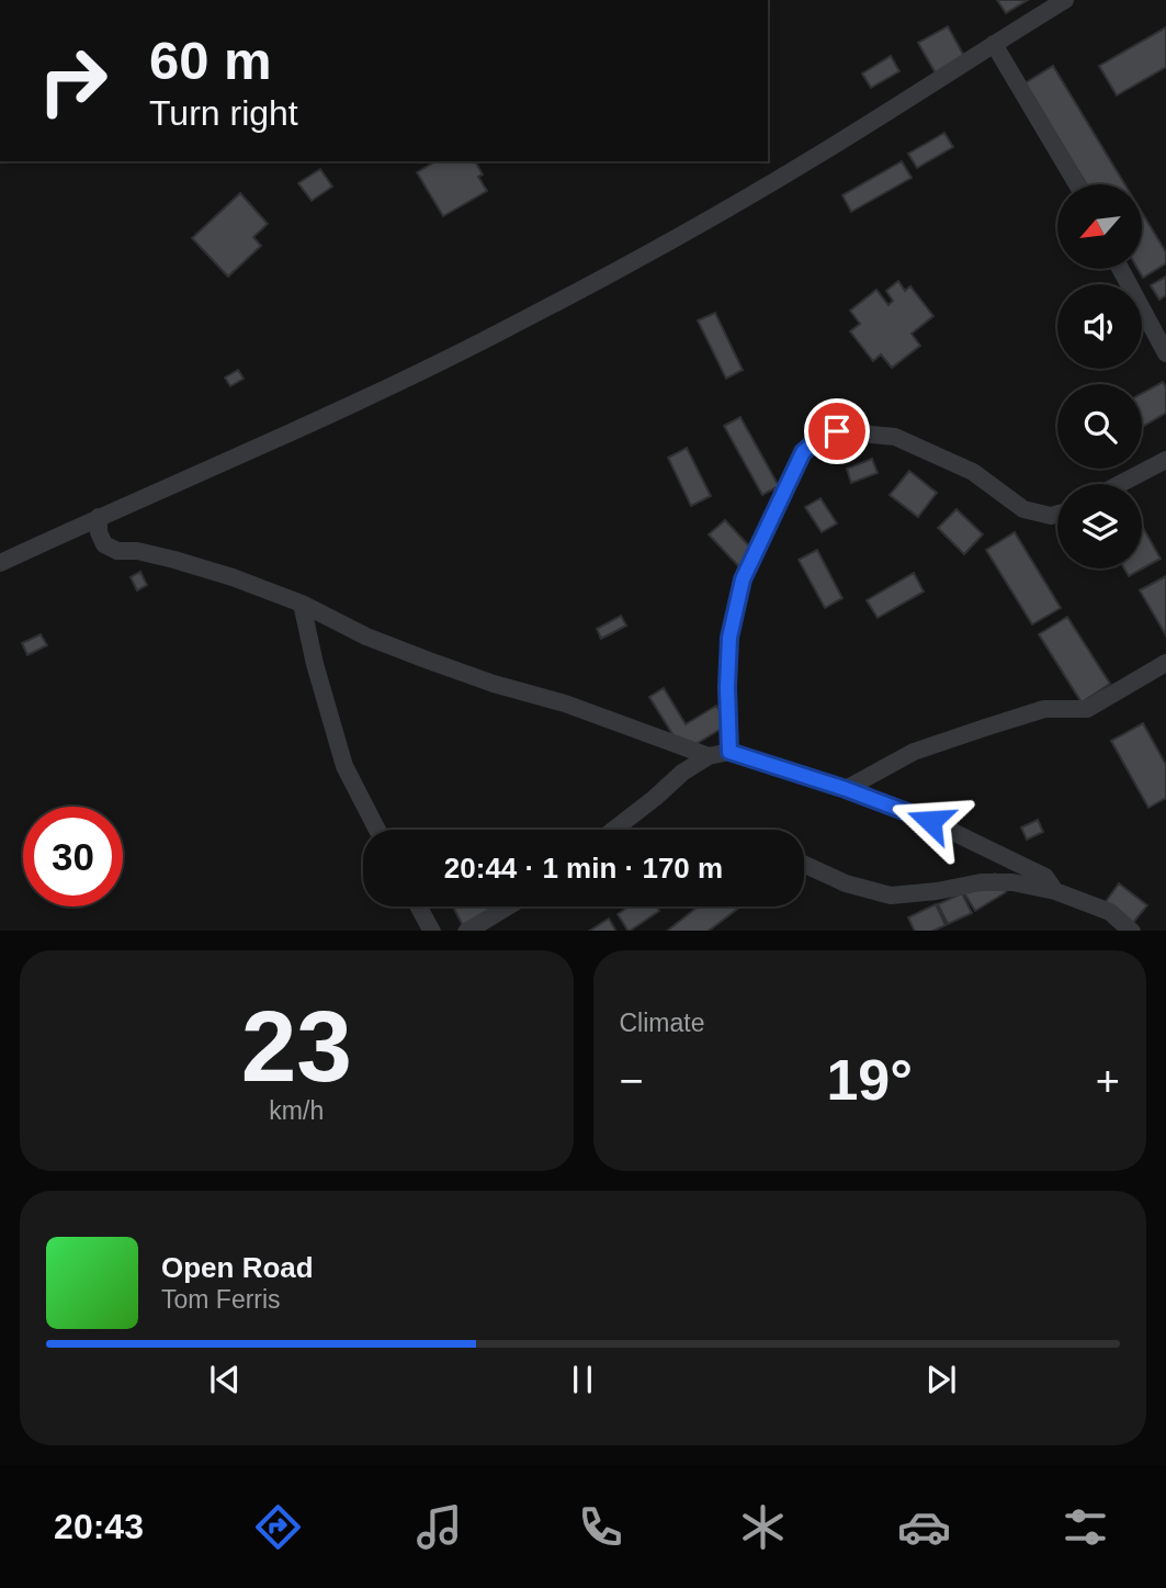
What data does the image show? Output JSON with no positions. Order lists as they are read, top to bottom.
{
  "north": "bottom left",
  "page": {
    "turn": ["60 m", "Turn right"],
    "limit": "30",
    "trip": "20:44 · 1 min · 170 m",
    "tile": [
      ["23", "km/h"],
      "Climate"
    ],
    "heat": ["−", "19°", "+"],
    "song": ["Open Road", "Tom Ferris"],
    "tabs": "20:43"
  }
}
